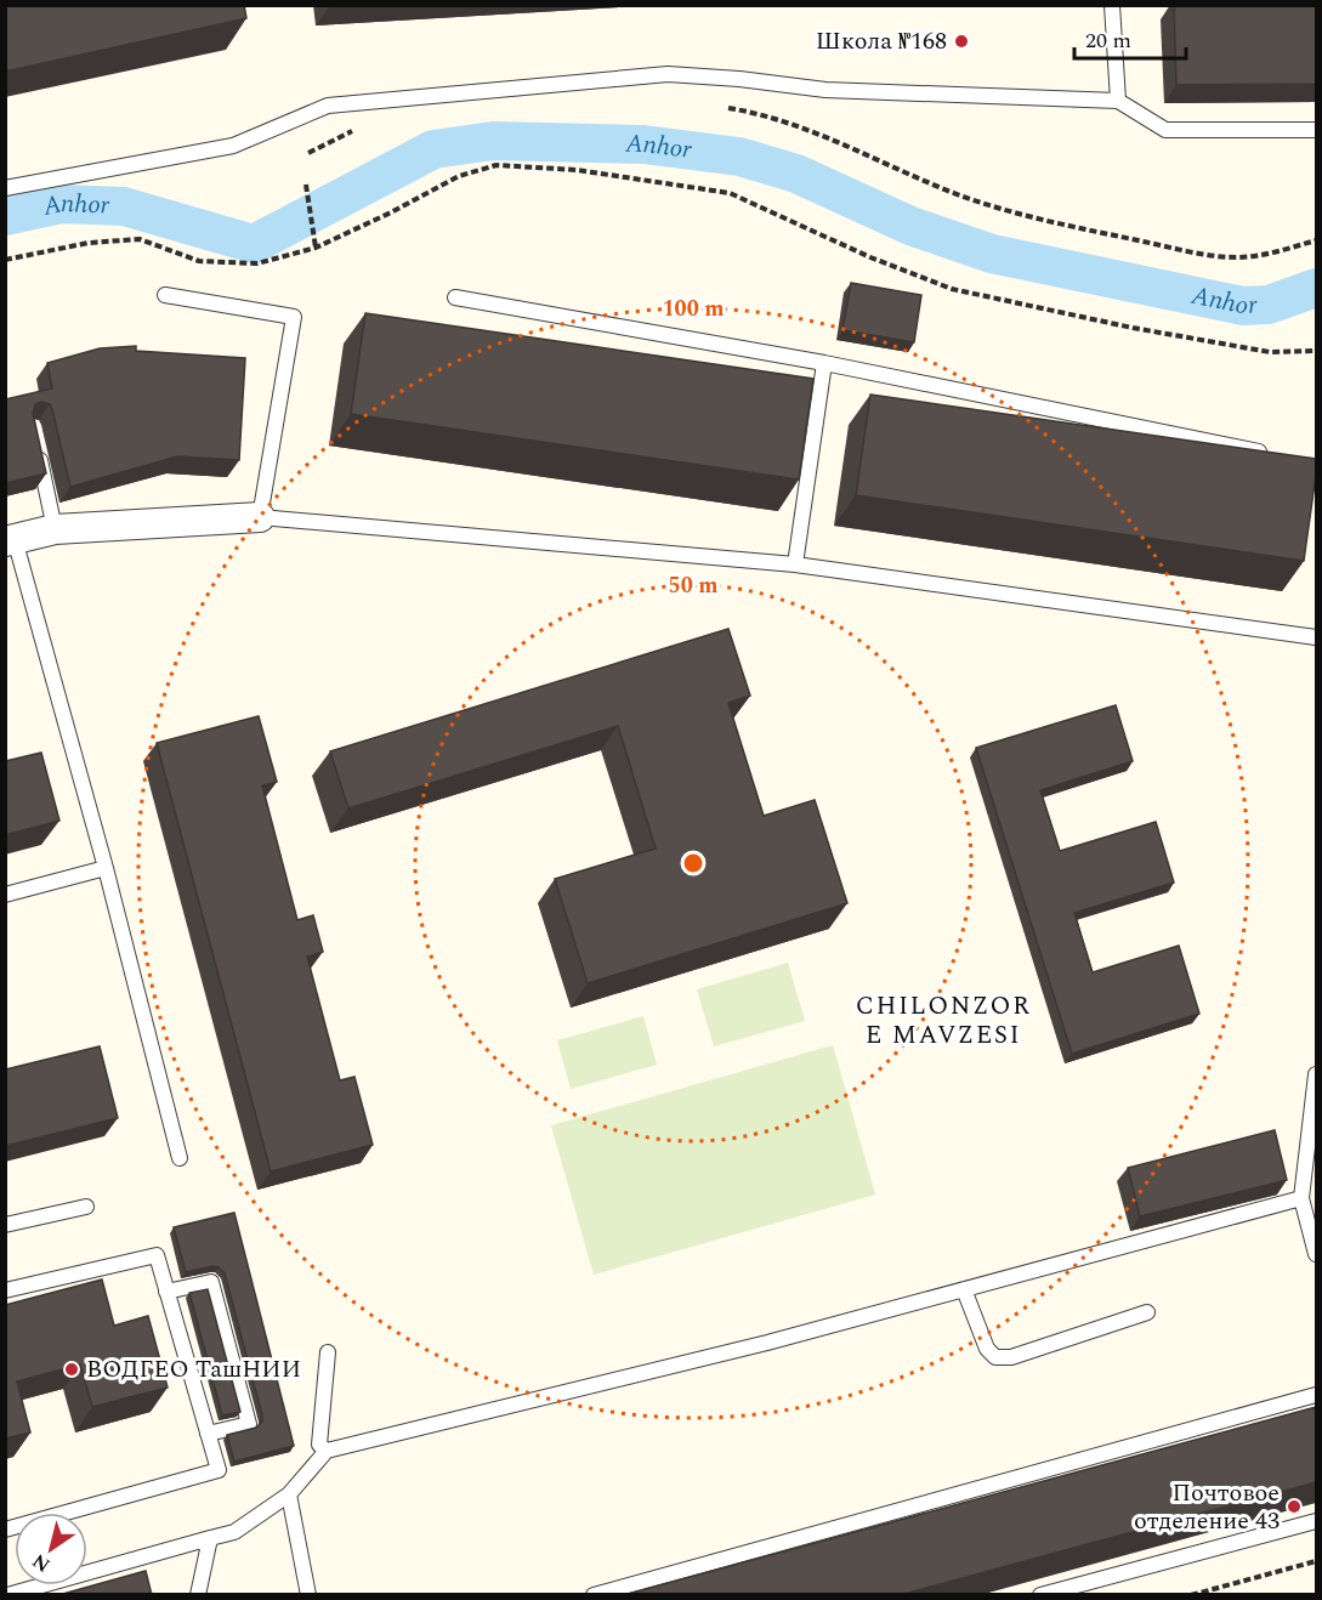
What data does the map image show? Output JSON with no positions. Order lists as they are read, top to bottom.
{
  "districts": ["CHILONZOR E MAVZESI"],
  "water": ["Anhor"],
  "places": ["Школа №168", "ВОДГЕО ТашНИИ", "Почтовое отделение 43"],
  "scale_bar": "20 m",
  "north": "bottom left",
  "rings": ["100 m", "50 m"]
}
